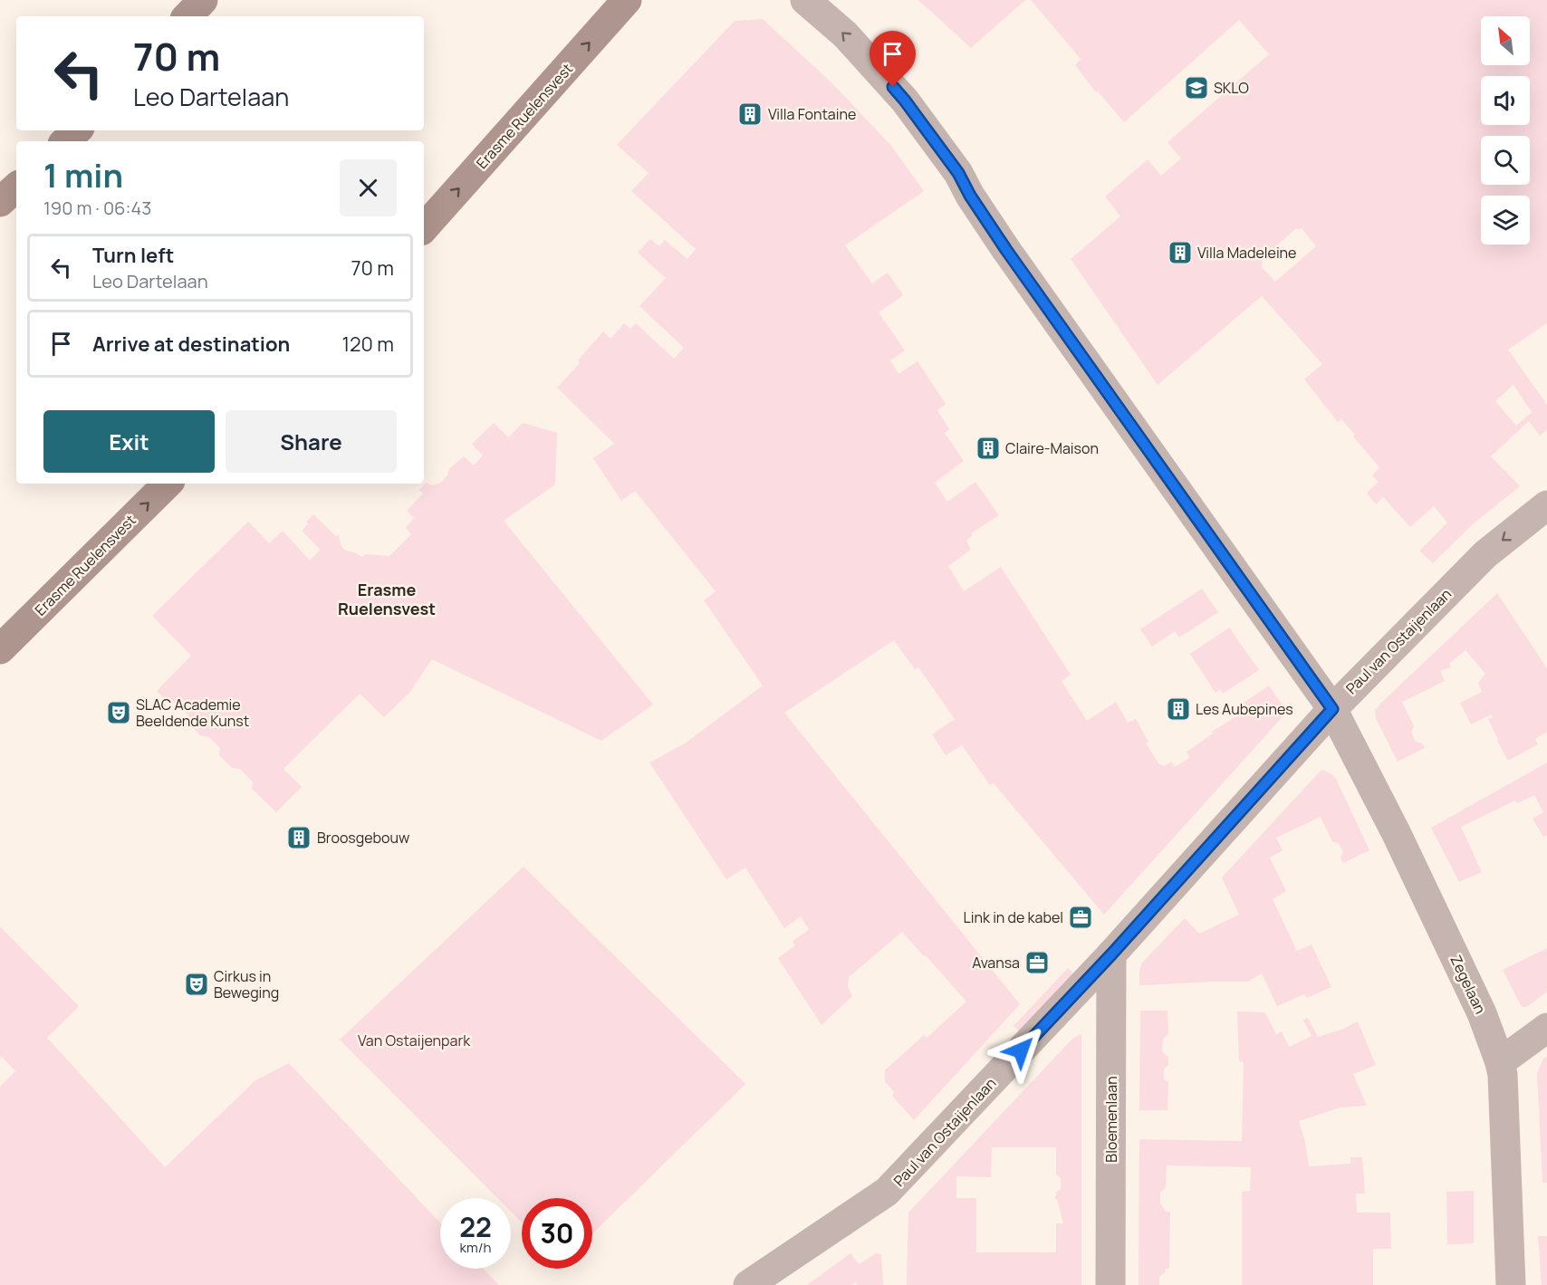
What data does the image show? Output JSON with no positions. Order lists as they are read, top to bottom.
{
  "streets": {
    "main road": ["Erasme Ruelensvest"],
    "street": ["Paul van Ostaijenlaan", "Zegelaan", "Bloemenlaan"]
  },
  "crossings": [
    ["Paul van Ostaijenlaan", "Zegelaan"],
    ["Paul van Ostaijenlaan", "Bloemenlaan"]
  ],
  "one_way": ["Erasme Ruelensvest", "Zegelaan"],
  "districts": ["Erasme Ruelensvest"],
  "parks": ["Van Ostaijenpark"],
  "places": {
    "school or university": ["SKLO"],
    "building": [
      "Villa Fontaine",
      "Villa Madeleine",
      "Claire-Maison",
      "Les Aubepines",
      "Broosgebouw"
    ],
    "theatre": ["SLAC Academie Beeldende Kunst", "Cirkus in Beweging"],
    "office": ["Link in de kabel", "Avansa"]
  },
  "north": "top left",
  "page": {
    "turn": ["70 m", "Leo Dartelaan"],
    "heading": ["1 min", "190 m · 06:43"],
    "list": [
      {
        "name": "Turn left",
        "note": "Leo Dartelaan",
        "value": "70 m"
      },
      {
        "name": "Arrive at destination",
        "value": "120 m"
      }
    ],
    "buttons": ["Exit", "Share"],
    "speed": "22 km/h",
    "limit": "30"
  }
}
